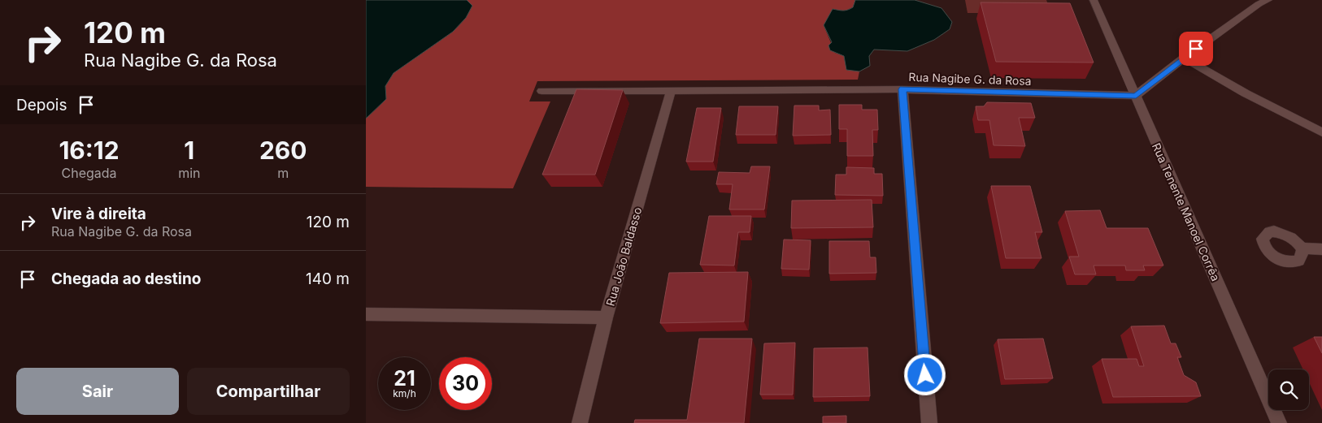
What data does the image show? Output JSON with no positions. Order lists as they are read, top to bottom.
{
  "streets": {
    "street": ["Rua Nagibe G. da Rosa", "Rua Tenente Manoel Corrêa", "Rua João Baldasso"]
  },
  "crossings": [
    ["Rua Nagibe G. da Rosa", "Rua Tenente Manoel Corrêa"],
    ["Rua Nagibe G. da Rosa", "Rua João Baldasso"]
  ],
  "page": {
    "turn": ["120 m", "Rua Nagibe G. da Rosa"],
    "then": "Depois",
    "eta": [
      "16:12",
      "Chegada",
      "1",
      "min",
      "260",
      "m"
    ],
    "list": [
      {
        "name": "Vire à direita",
        "note": "Rua Nagibe G. da Rosa",
        "value": "120 m"
      },
      {
        "name": "Chegada ao destino",
        "value": "140 m"
      }
    ],
    "speed": "21 km/h",
    "limit": "30",
    "buttons": ["Sair", "Compartilhar"]
  }
}
